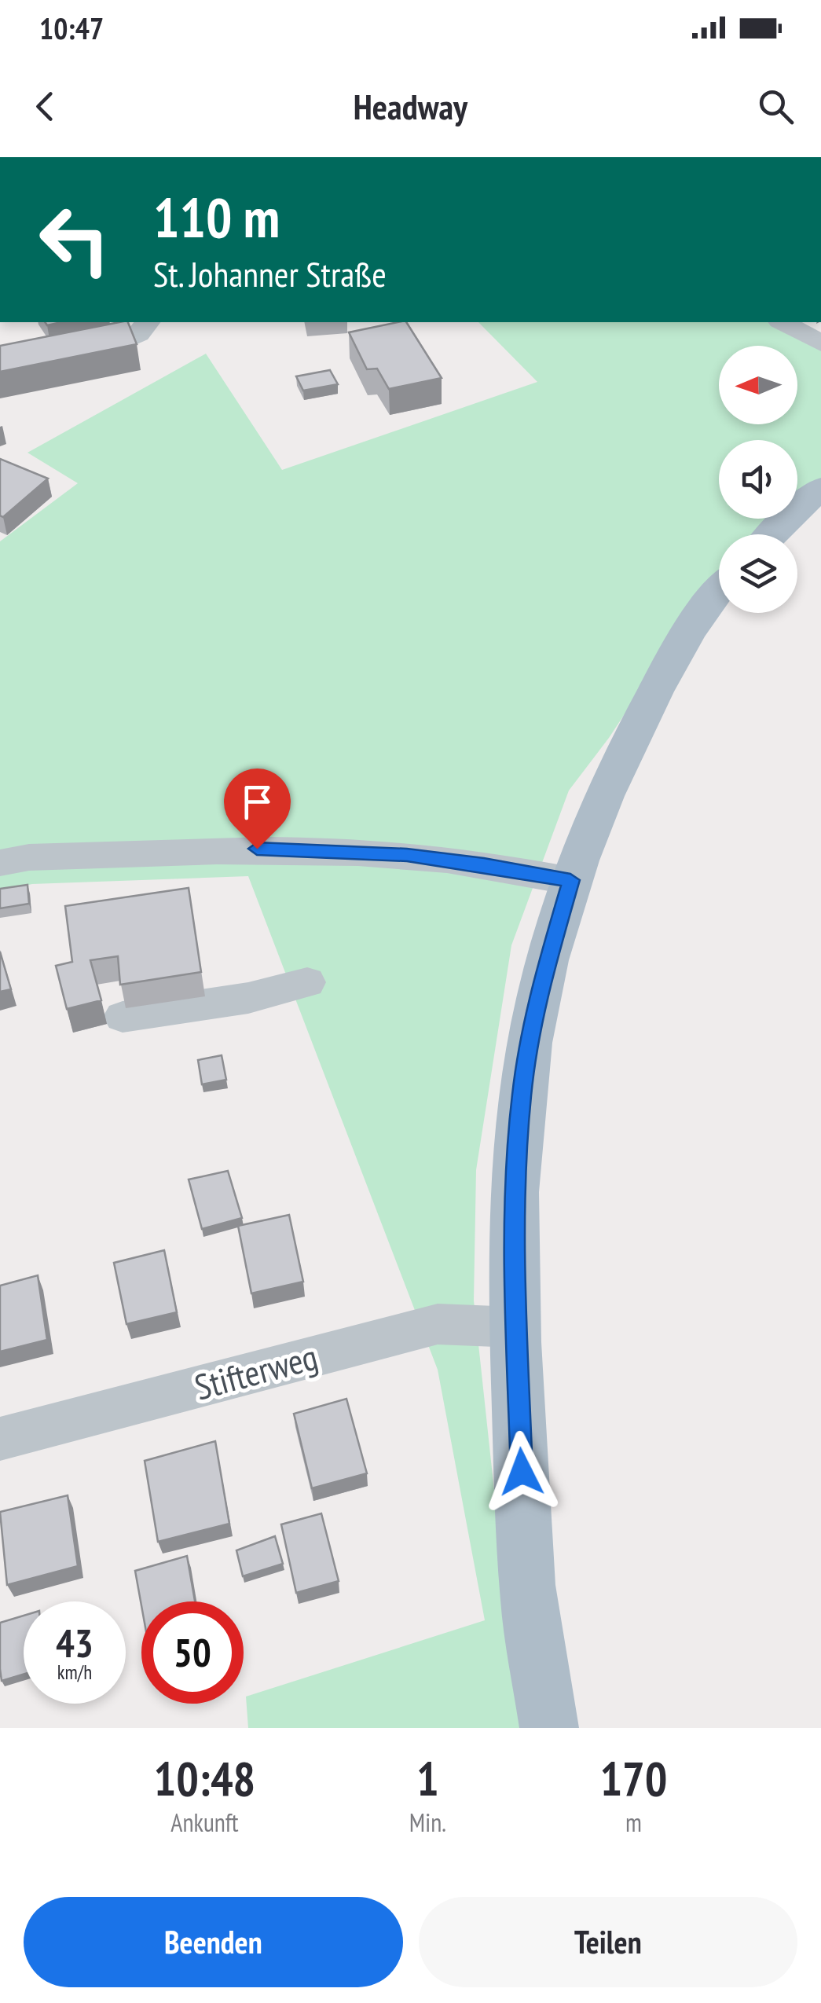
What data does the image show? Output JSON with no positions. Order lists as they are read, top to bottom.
{
  "streets": {
    "street": ["Stifterweg"]
  },
  "north": "left",
  "page": {
    "status": "10:47",
    "header": "Headway",
    "turn": ["110 m", "St. Johanner Straße"],
    "speed": "43 km/h",
    "limit": "50",
    "eta": [
      "10:48",
      "Ankunft",
      "1",
      "Min.",
      "170",
      "m"
    ],
    "buttons": ["Beenden", "Teilen"]
  }
}
